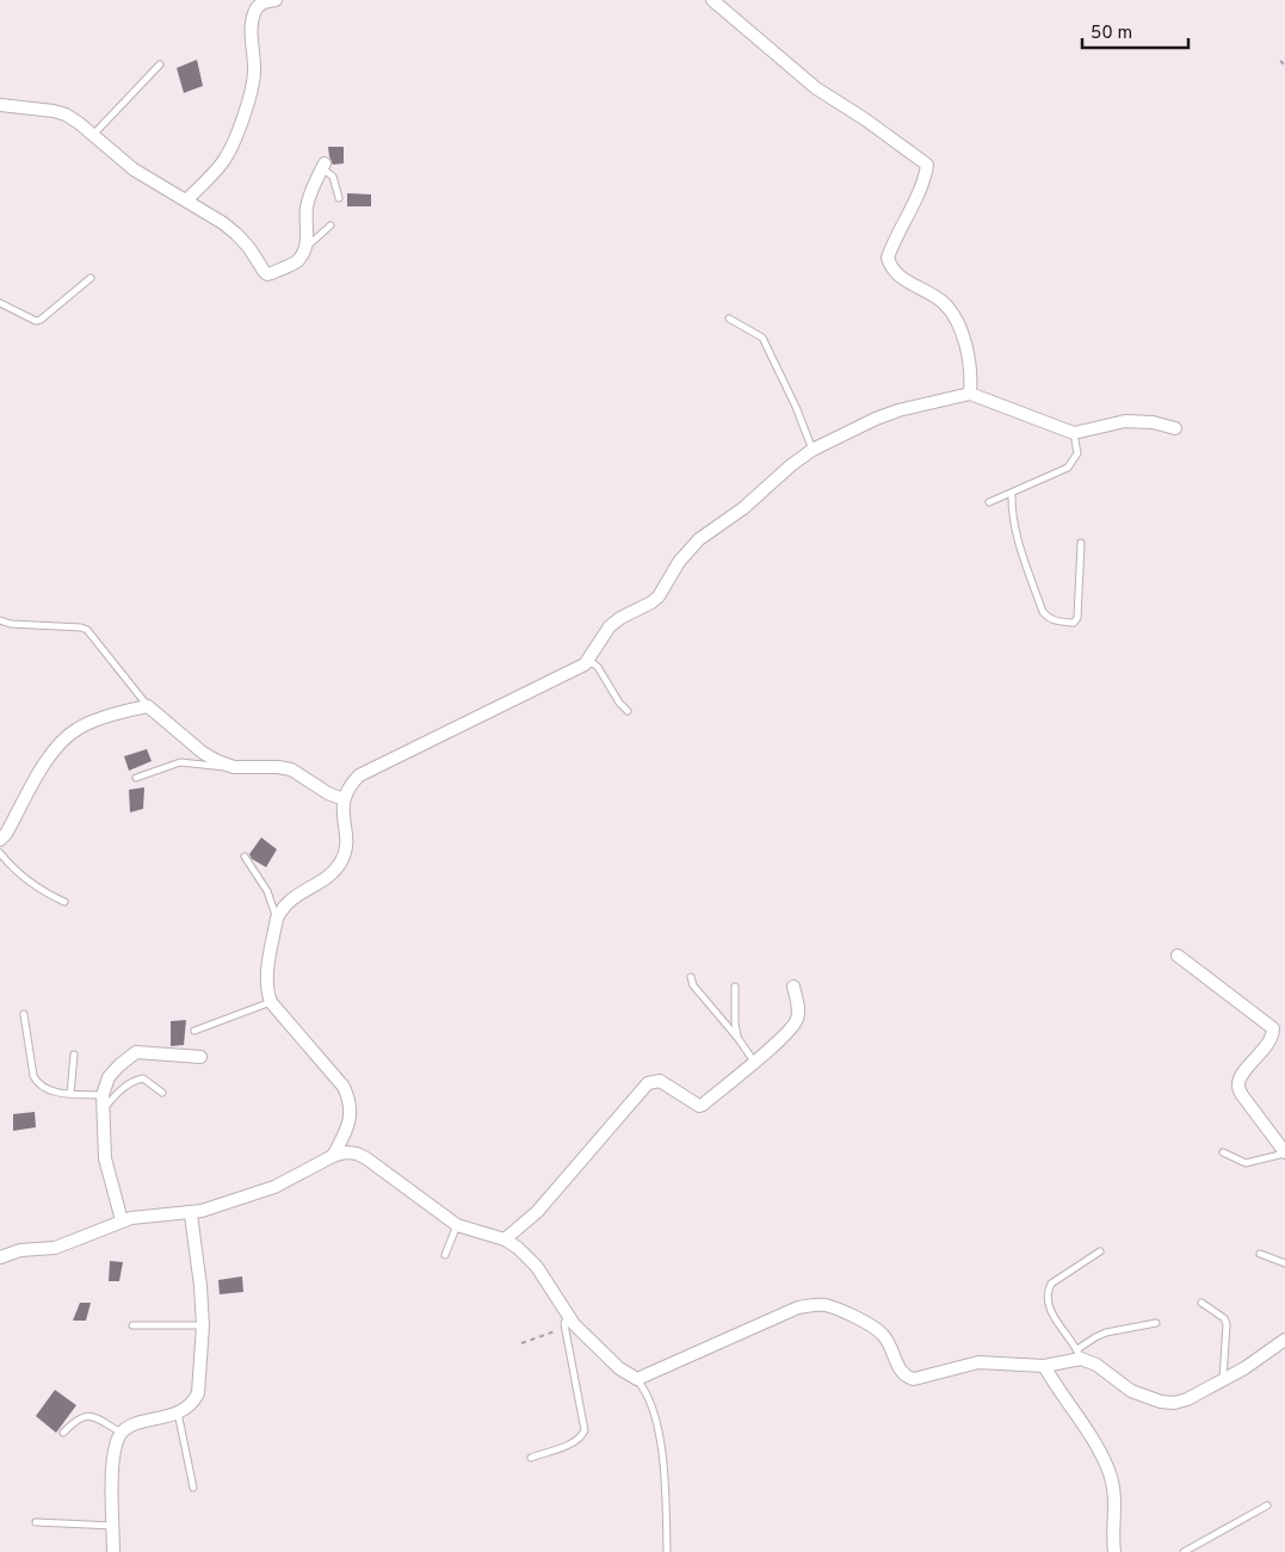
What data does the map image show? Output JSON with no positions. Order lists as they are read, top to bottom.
{
  "scale_bar": "50 m"
}
